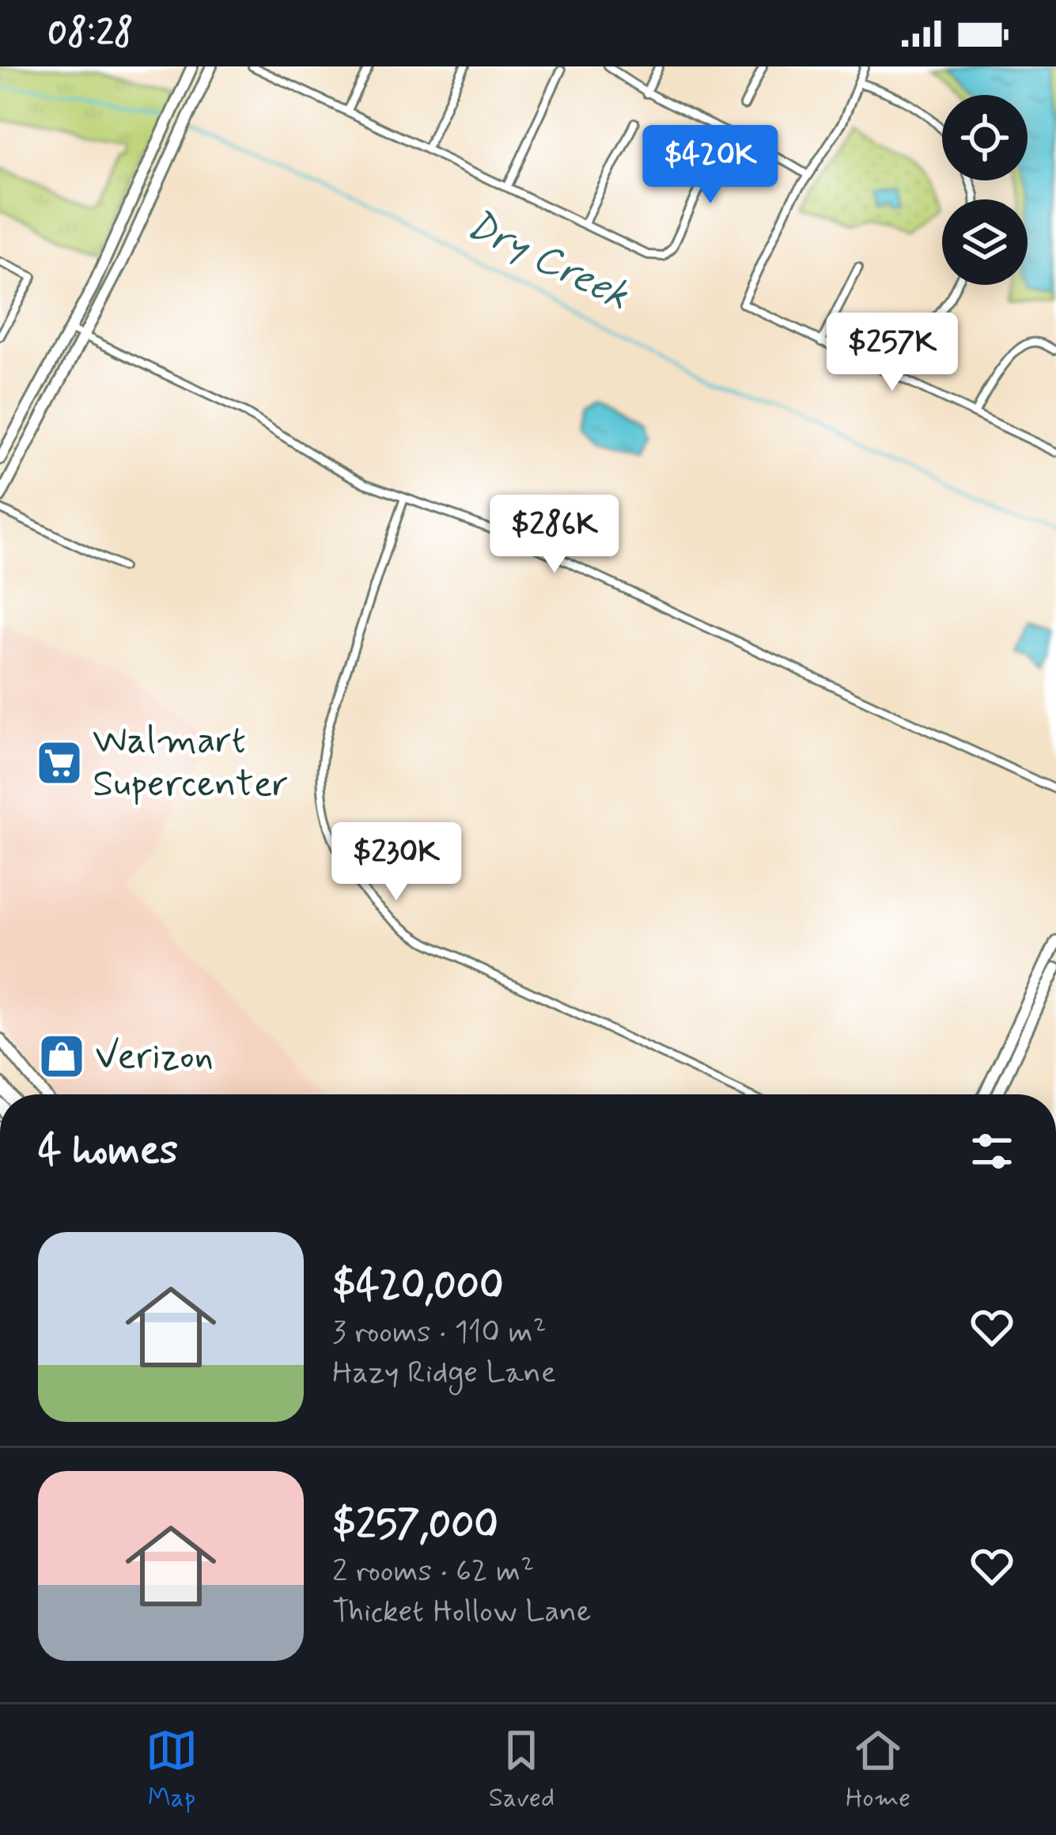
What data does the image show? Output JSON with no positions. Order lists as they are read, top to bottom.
{
  "water": ["Dry Creek"],
  "places": {
    "supermarket": ["Walmart Supercenter"],
    "shop": ["Verizon"]
  },
  "page": {
    "status": "08:28",
    "price": [
      "$420K",
      "$257K",
      "$286K",
      "$230K"
    ],
    "heading": "4 homes",
    "list": [
      {
        "name": "$420,000",
        "note": "3 rooms · 110 m² · Hazy Ridge Lane"
      },
      {
        "name": "$257,000",
        "note": "2 rooms · 62 m² · Thicket Hollow Lane"
      }
    ],
    "tabs": ["Map", "Saved", "Home"]
  }
}
